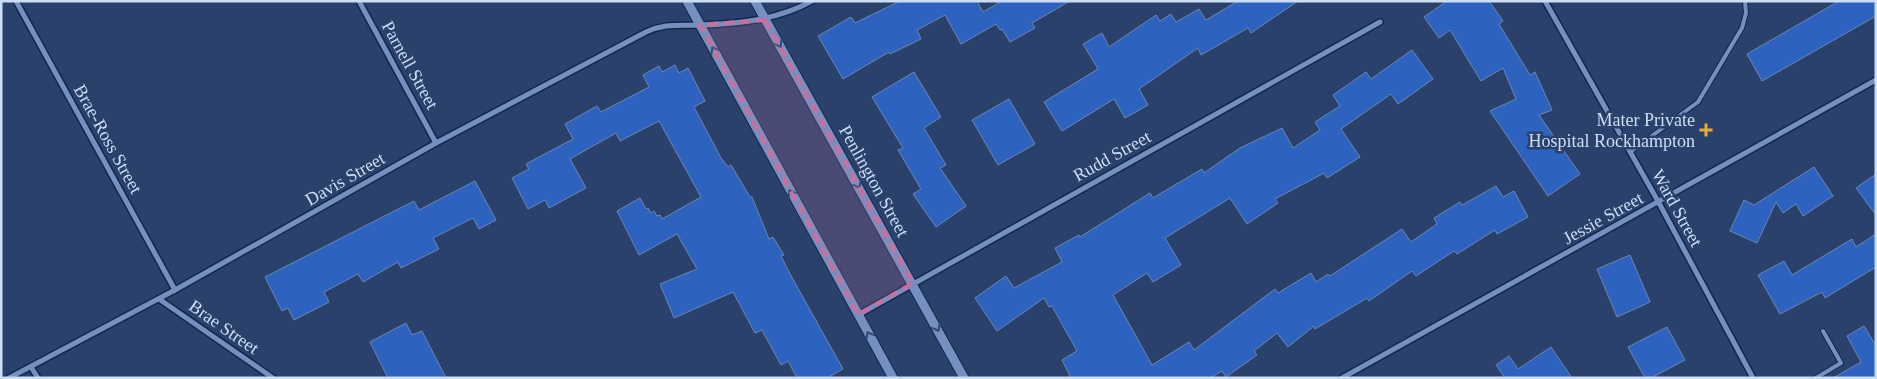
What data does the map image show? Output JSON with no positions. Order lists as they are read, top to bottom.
{
  "streets": {
    "street": [
      "Parnell Street",
      "Brae-Ross Street",
      "Rudd Street",
      "Davis Street",
      "Penlington Street",
      "Ward Street",
      "Jessie Street",
      "Brae Street"
    ]
  },
  "crossings": [
    ["Parnell Street", "Davis Street"],
    ["Brae-Ross Street", "Davis Street"],
    ["Rudd Street", "Penlington Street"],
    ["Davis Street", "Penlington Street"],
    ["Davis Street", "Brae Street"],
    ["Ward Street", "Jessie Street"]
  ],
  "places": {
    "health": ["Mater Private Hospital Rockhampton"]
  }
}
